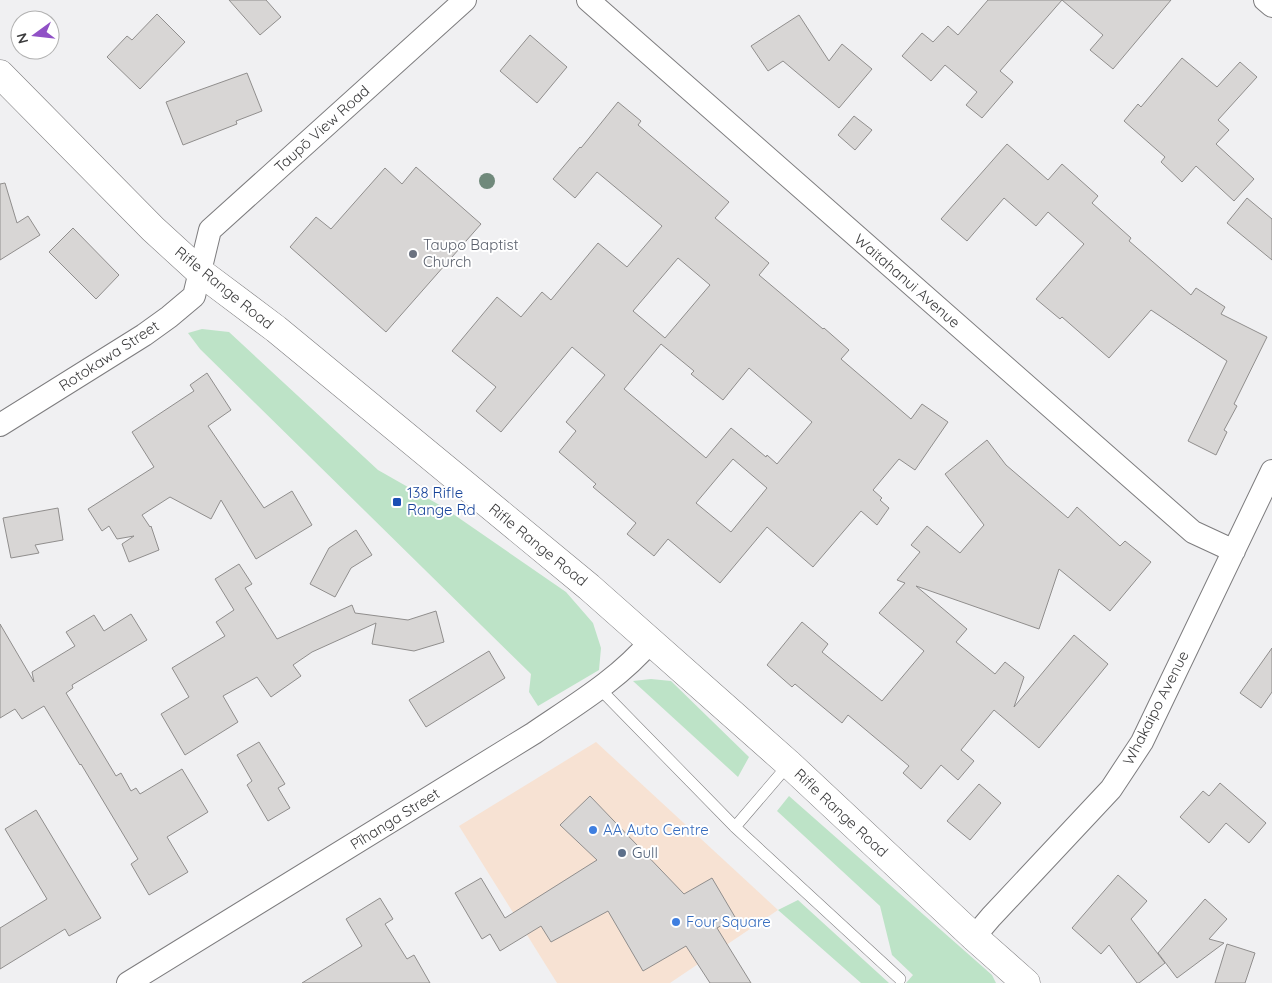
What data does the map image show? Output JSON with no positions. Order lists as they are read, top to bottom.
{
  "streets": {
    "street": [
      "Taupō View Road",
      "Waitahanui Avenue",
      "Rifle Range Road",
      "Rotokawa Street",
      "Whakaipo Avenue",
      "Pīhanga Street"
    ]
  },
  "crossings": [
    ["Taupō View Road", "Rifle Range Road"],
    ["Taupō View Road", "Rotokawa Street"],
    ["Waitahanui Avenue", "Whakaipo Avenue"],
    ["Rifle Range Road", "Rotokawa Street"],
    ["Rifle Range Road", "Whakaipo Avenue"],
    ["Rifle Range Road", "Pīhanga Street"]
  ],
  "places": {
    "other": [
      "Taupo Baptist Church",
      "AA Auto Centre",
      "Gull",
      "Four Square"
    ],
    "transit": ["138 Rifle Range Rd"]
  },
  "north": "left"
}
